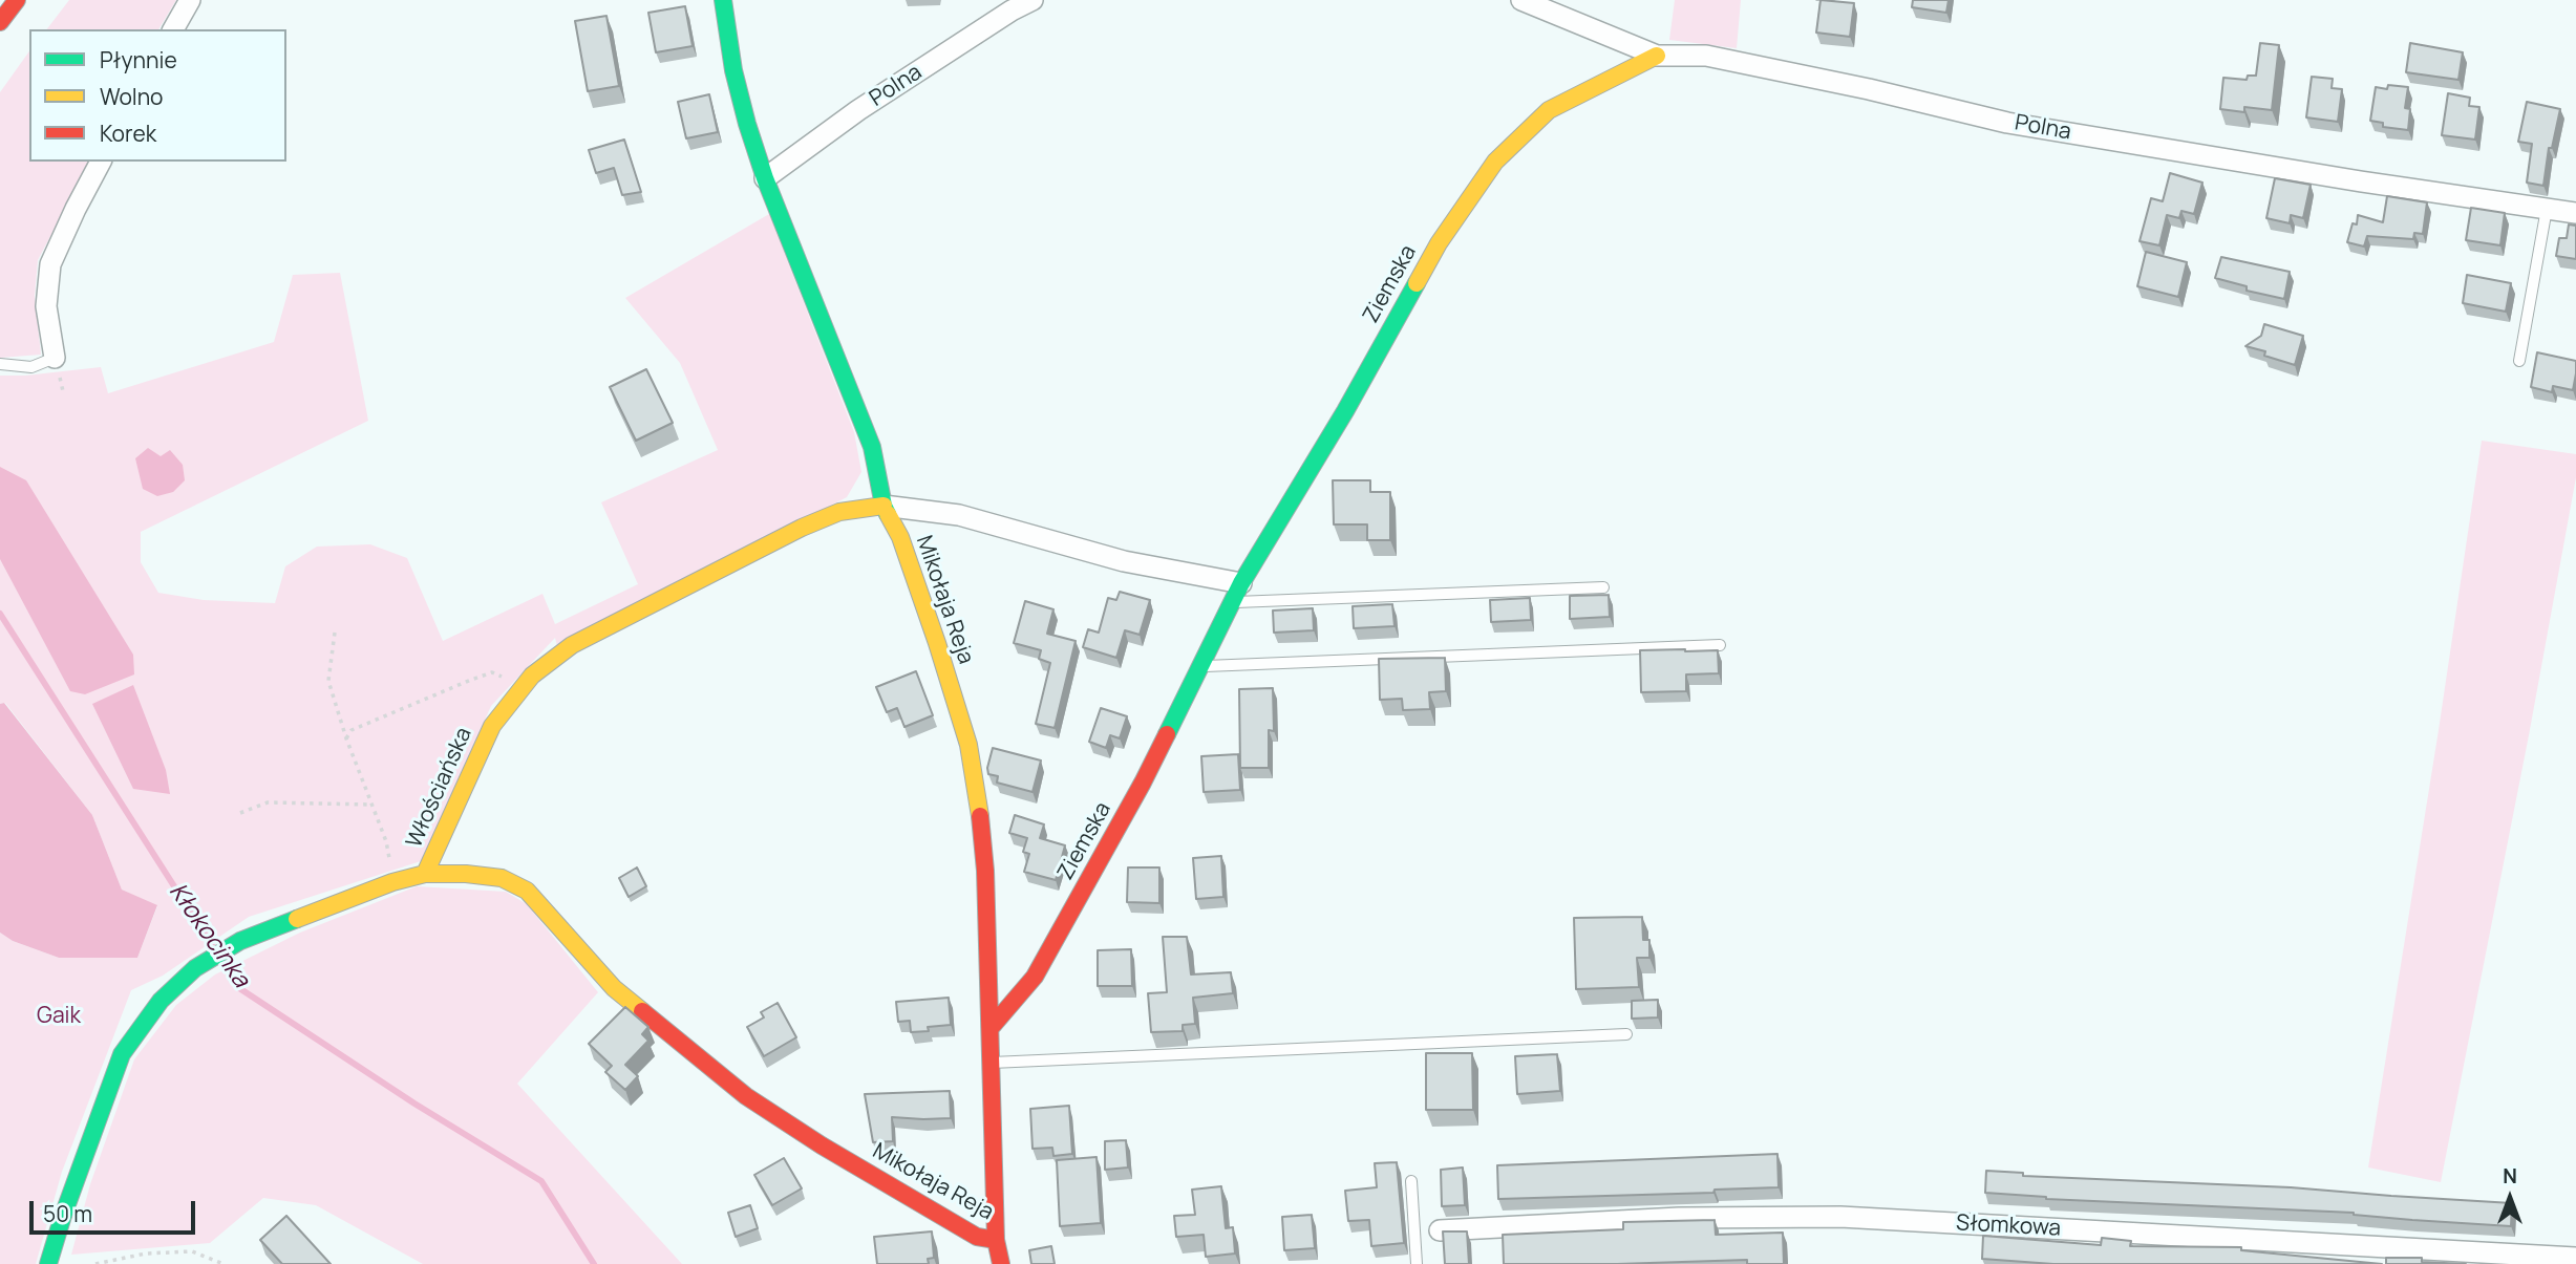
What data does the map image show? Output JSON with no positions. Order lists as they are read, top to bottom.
{
  "streets": {
    "main road": ["Ziemska", "Mikołaja Reja", "Włościańska"],
    "street": ["Polna", "Słomkowa"]
  },
  "crossings": [
    ["Polna", "Ziemska"],
    ["Polna", "Mikołaja Reja"],
    ["Ziemska", "Mikołaja Reja"],
    ["Mikołaja Reja", "Włościańska"]
  ],
  "water": ["Kłokocinka"],
  "parks": ["Gaik"],
  "legend": ["Płynnie", "Wolno", "Korek"],
  "scale_bar": "50 m",
  "north": "top"
}
